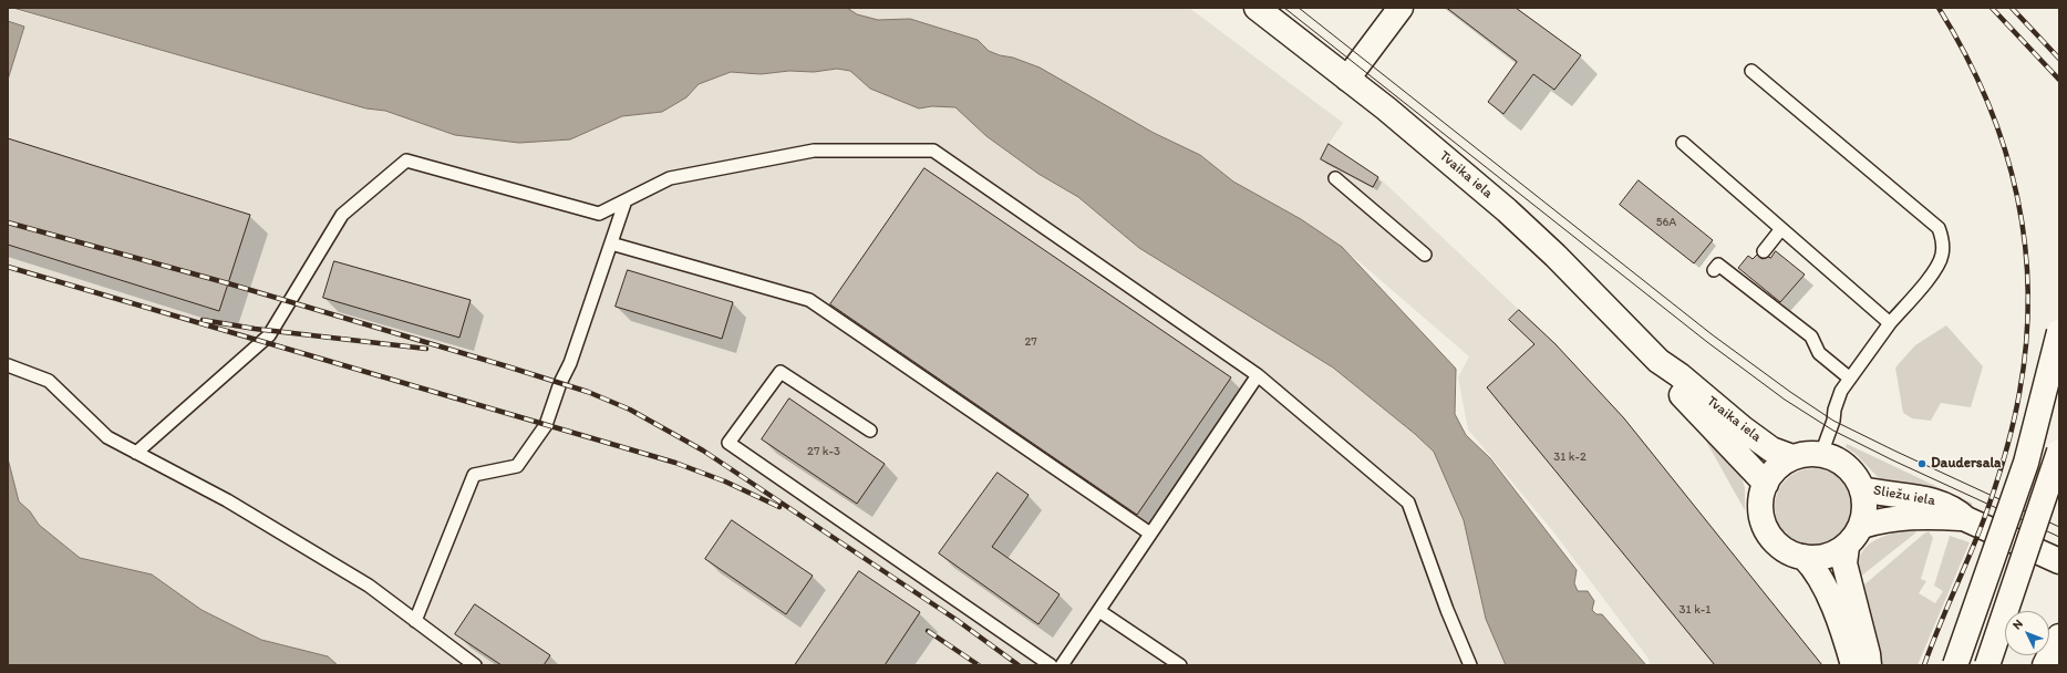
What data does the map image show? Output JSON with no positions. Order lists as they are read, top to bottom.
{
  "streets": {
    "street": ["Tvaika iela", "Sliežu iela"]
  },
  "crossings": [
    ["Tvaika iela", "Sliežu iela"]
  ],
  "places": ["Daudersala"],
  "house_numbers": [
    "56A",
    "27",
    "27 k-3",
    "31 k-2",
    "31 k-1"
  ],
  "north": "top left"
}
